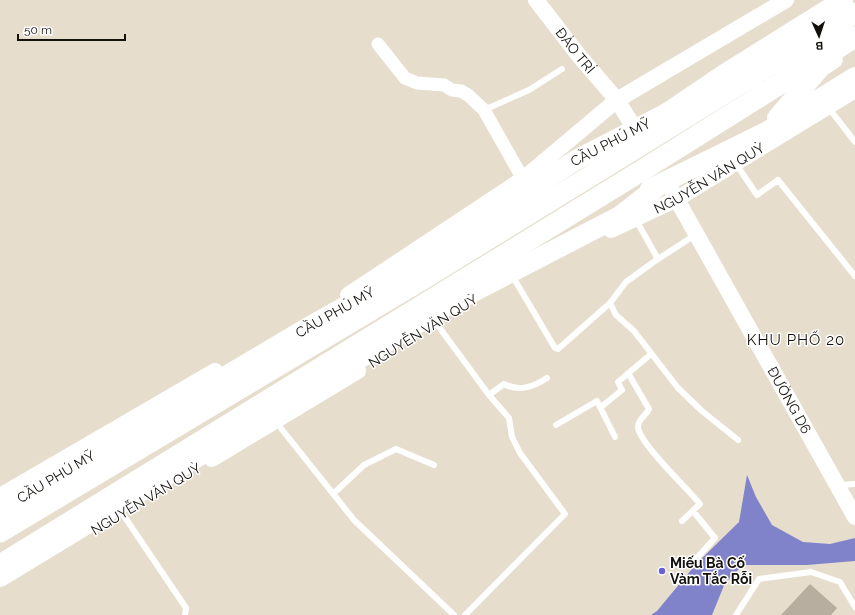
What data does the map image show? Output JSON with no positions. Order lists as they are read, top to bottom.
{
  "streets": {
    "highway": ["CẦU PHÚ MỸ"],
    "street": ["ĐÀO TRÍ", "NGUYỄN VĂN QUỲ", "ĐƯỜNG D6"]
  },
  "crossings": [
    ["ĐÀO TRÍ", "NGUYỄN VĂN QUỲ"],
    ["ĐÀO TRÍ", "ĐƯỜNG D6"],
    ["NGUYỄN VĂN QUỲ", "ĐƯỜNG D6"]
  ],
  "districts": ["KHU PHỐ 20"],
  "places": ["Miếu Bà Cố Vàm Tắc Rỗi"],
  "scale_bar": "50 m",
  "north": "bottom"
}
